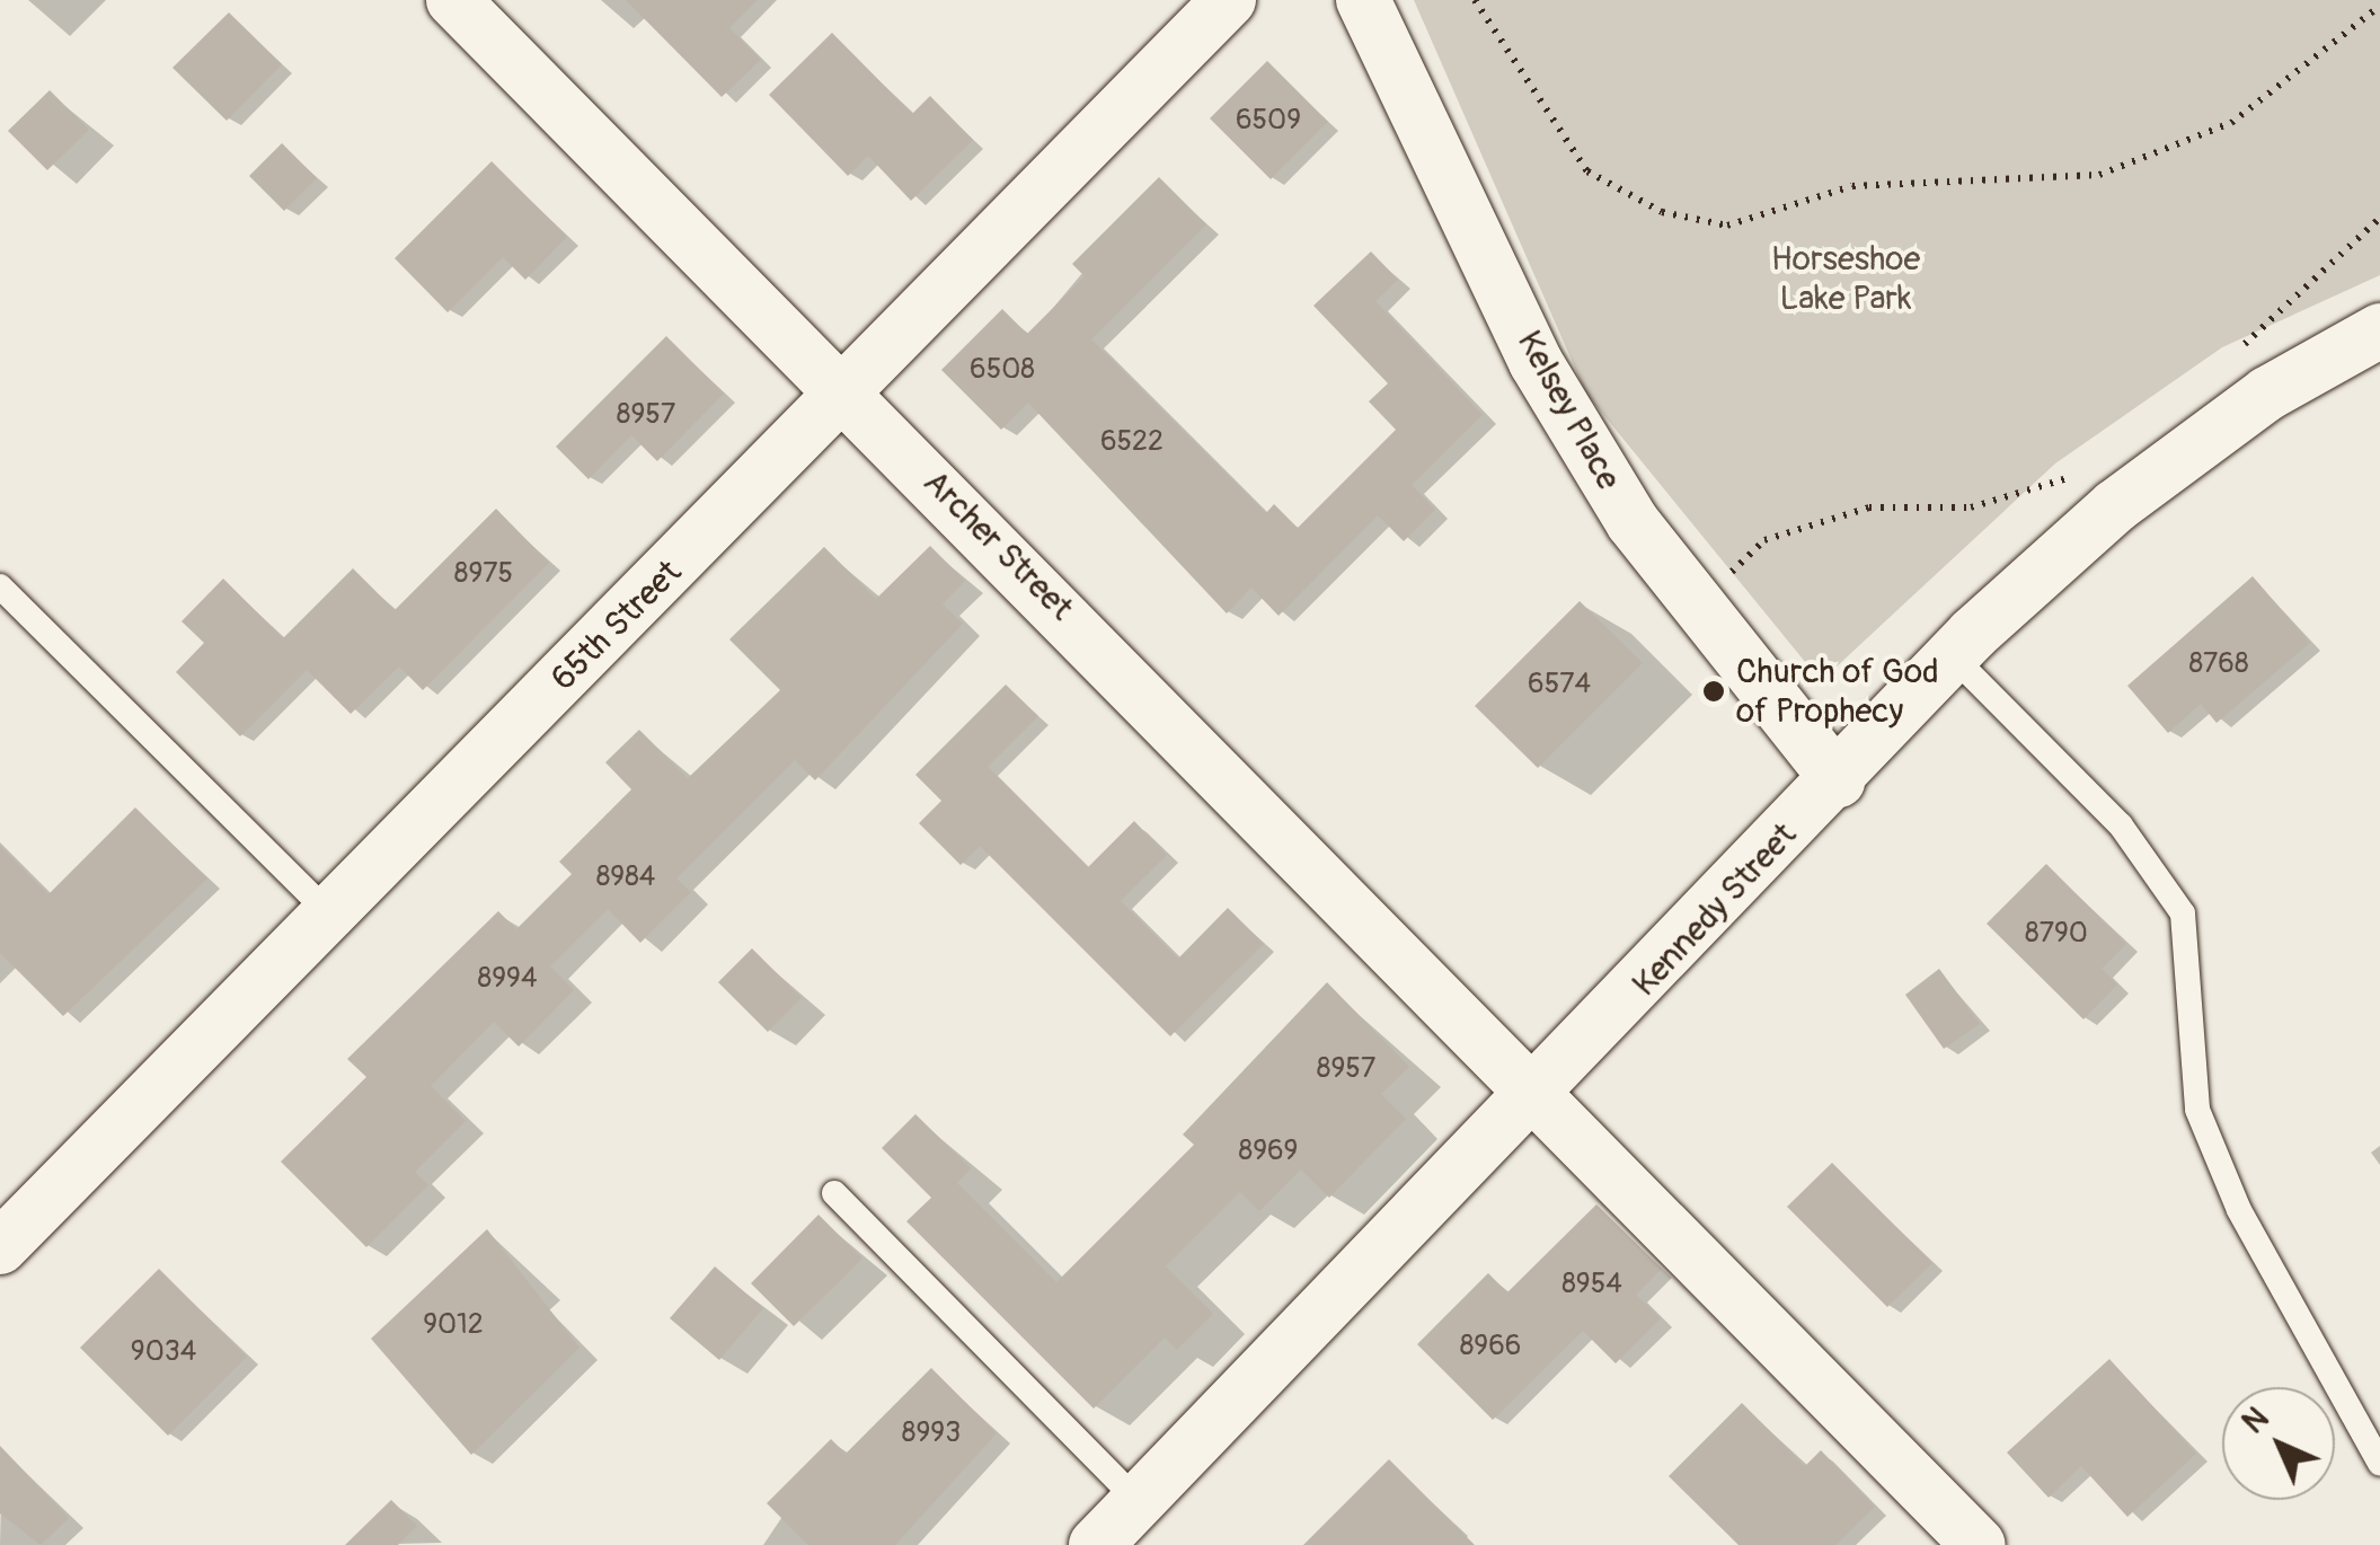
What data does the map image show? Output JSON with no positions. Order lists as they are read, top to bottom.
{
  "streets": {
    "street": [
      "Kelsey Place",
      "Archer Street",
      "65th Street",
      "Kennedy Street"
    ]
  },
  "crossings": [
    ["Kelsey Place", "Kennedy Street"],
    ["Archer Street", "65th Street"],
    ["Archer Street", "Kennedy Street"]
  ],
  "parks": ["Horseshoe Lake Park"],
  "places": ["Church of God of Prophecy"],
  "house_numbers": [
    "6509",
    "6508",
    "8957",
    "6522",
    "8975",
    "8768",
    "6574",
    "8984",
    "8790",
    "8994",
    "8957",
    "8969",
    "8954",
    "9012",
    "8966",
    "9034",
    "8993"
  ],
  "north": "top left"
}
